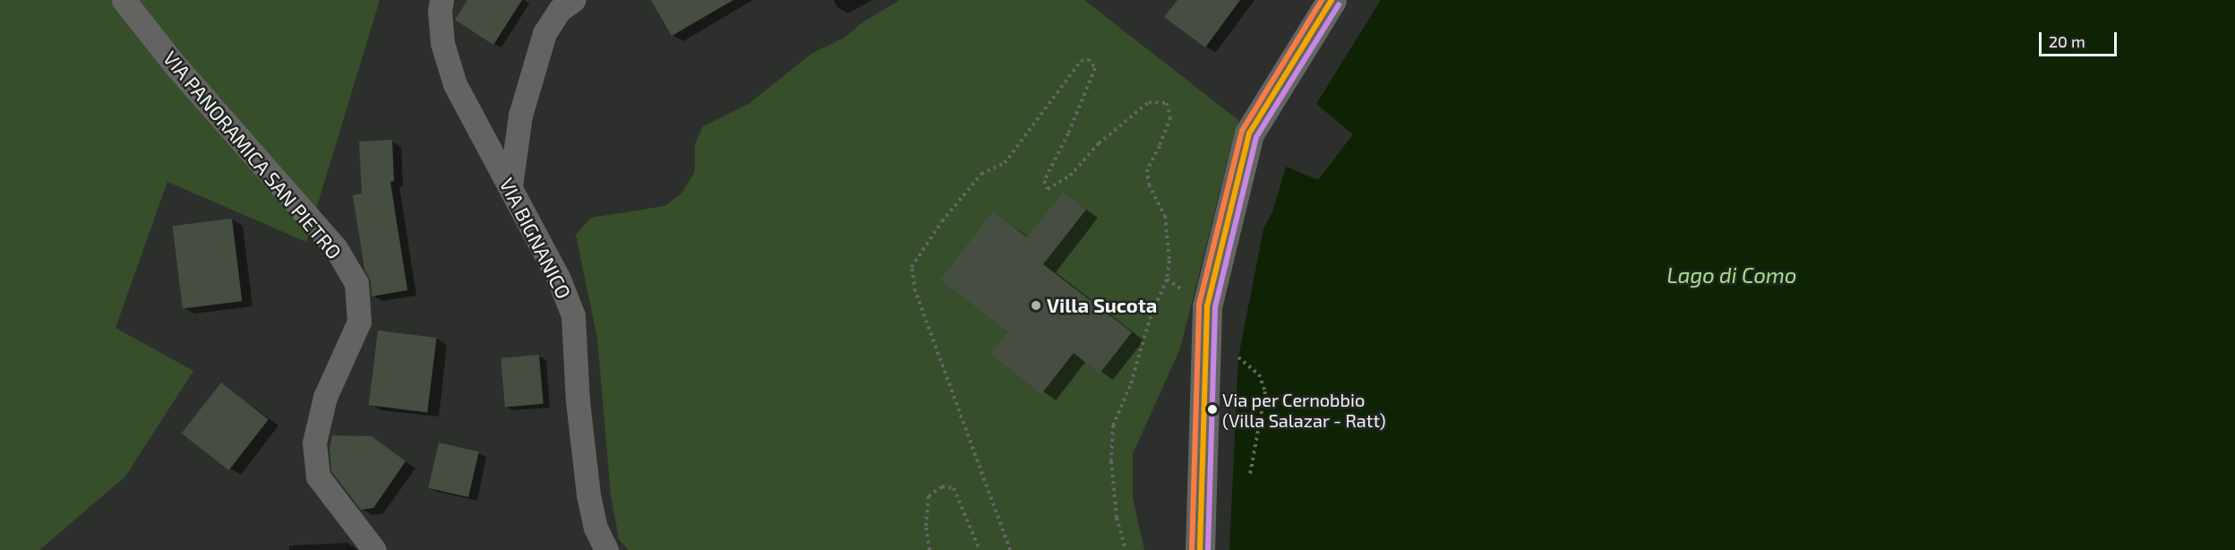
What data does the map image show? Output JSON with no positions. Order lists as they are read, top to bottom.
{
  "streets": {
    "street": ["VIA PANORAMICA SAN PIETRO", "VIA BIGNANICO"]
  },
  "water": ["Lago di Como"],
  "places": ["Villa Sucota", "Via per Cernobbio (Villa Salazar - Ratt)"],
  "scale_bar": "20 m"
}
